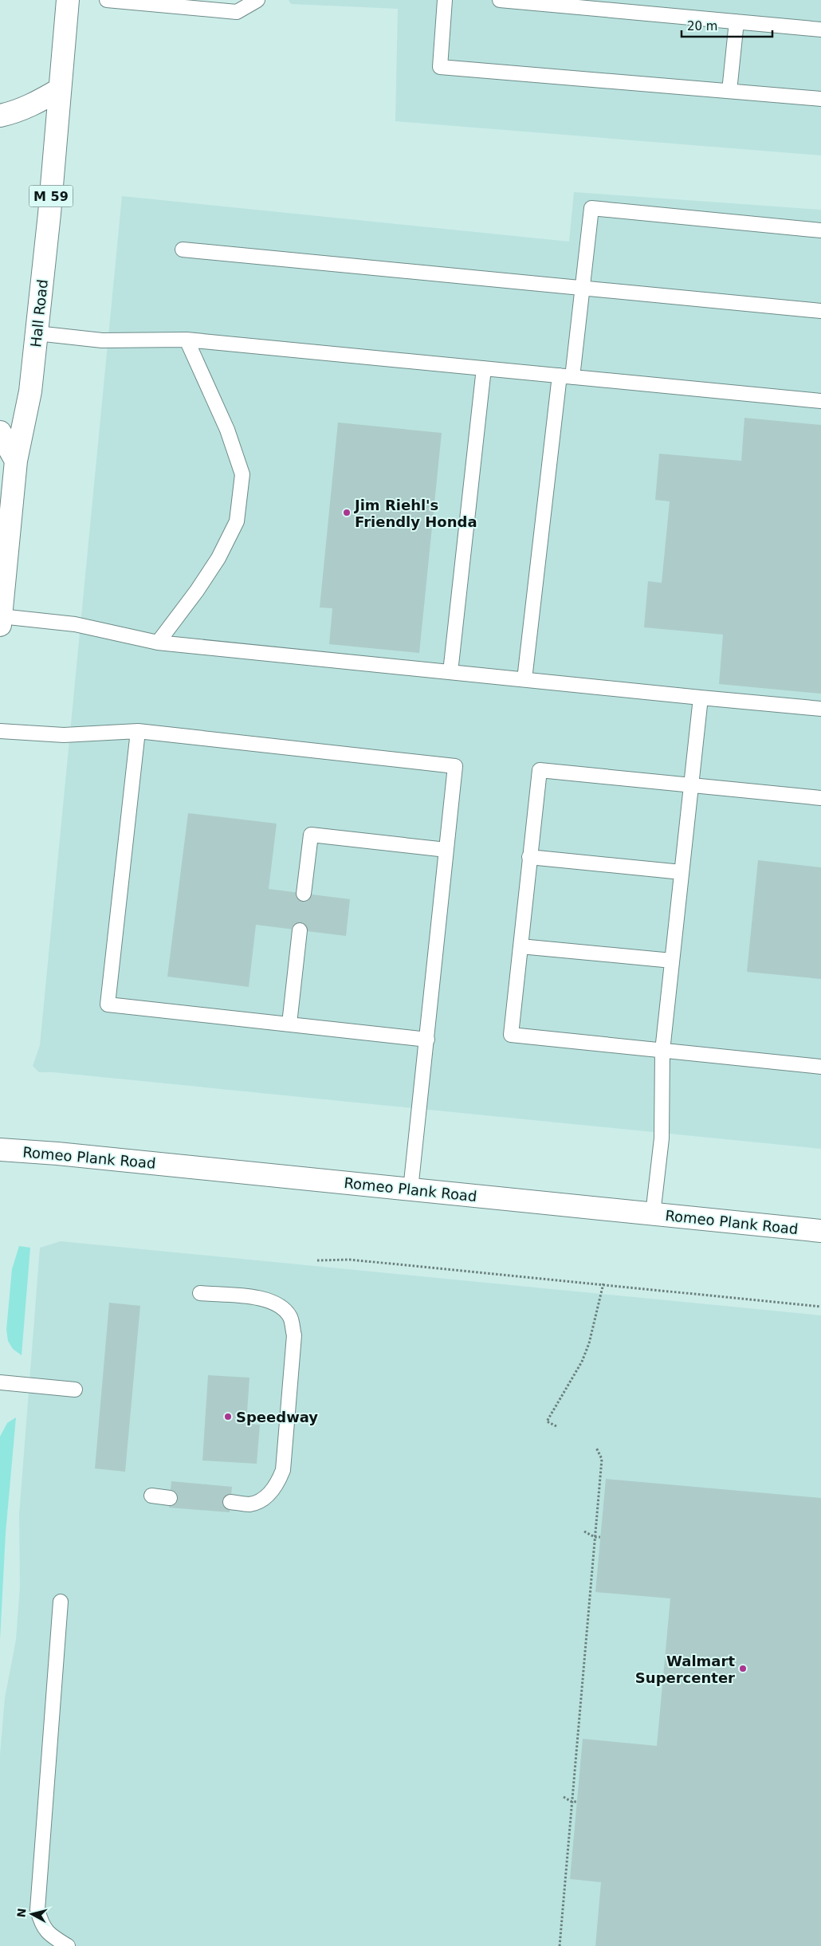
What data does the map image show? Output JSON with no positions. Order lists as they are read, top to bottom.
{
  "streets": {
    "main road": ["M 59", "Hall Road", "Romeo Plank Road"]
  },
  "places": ["Jim Riehl's Friendly Honda", "Speedway", "Walmart Supercenter"],
  "scale_bar": "20 m",
  "north": "left"
}
